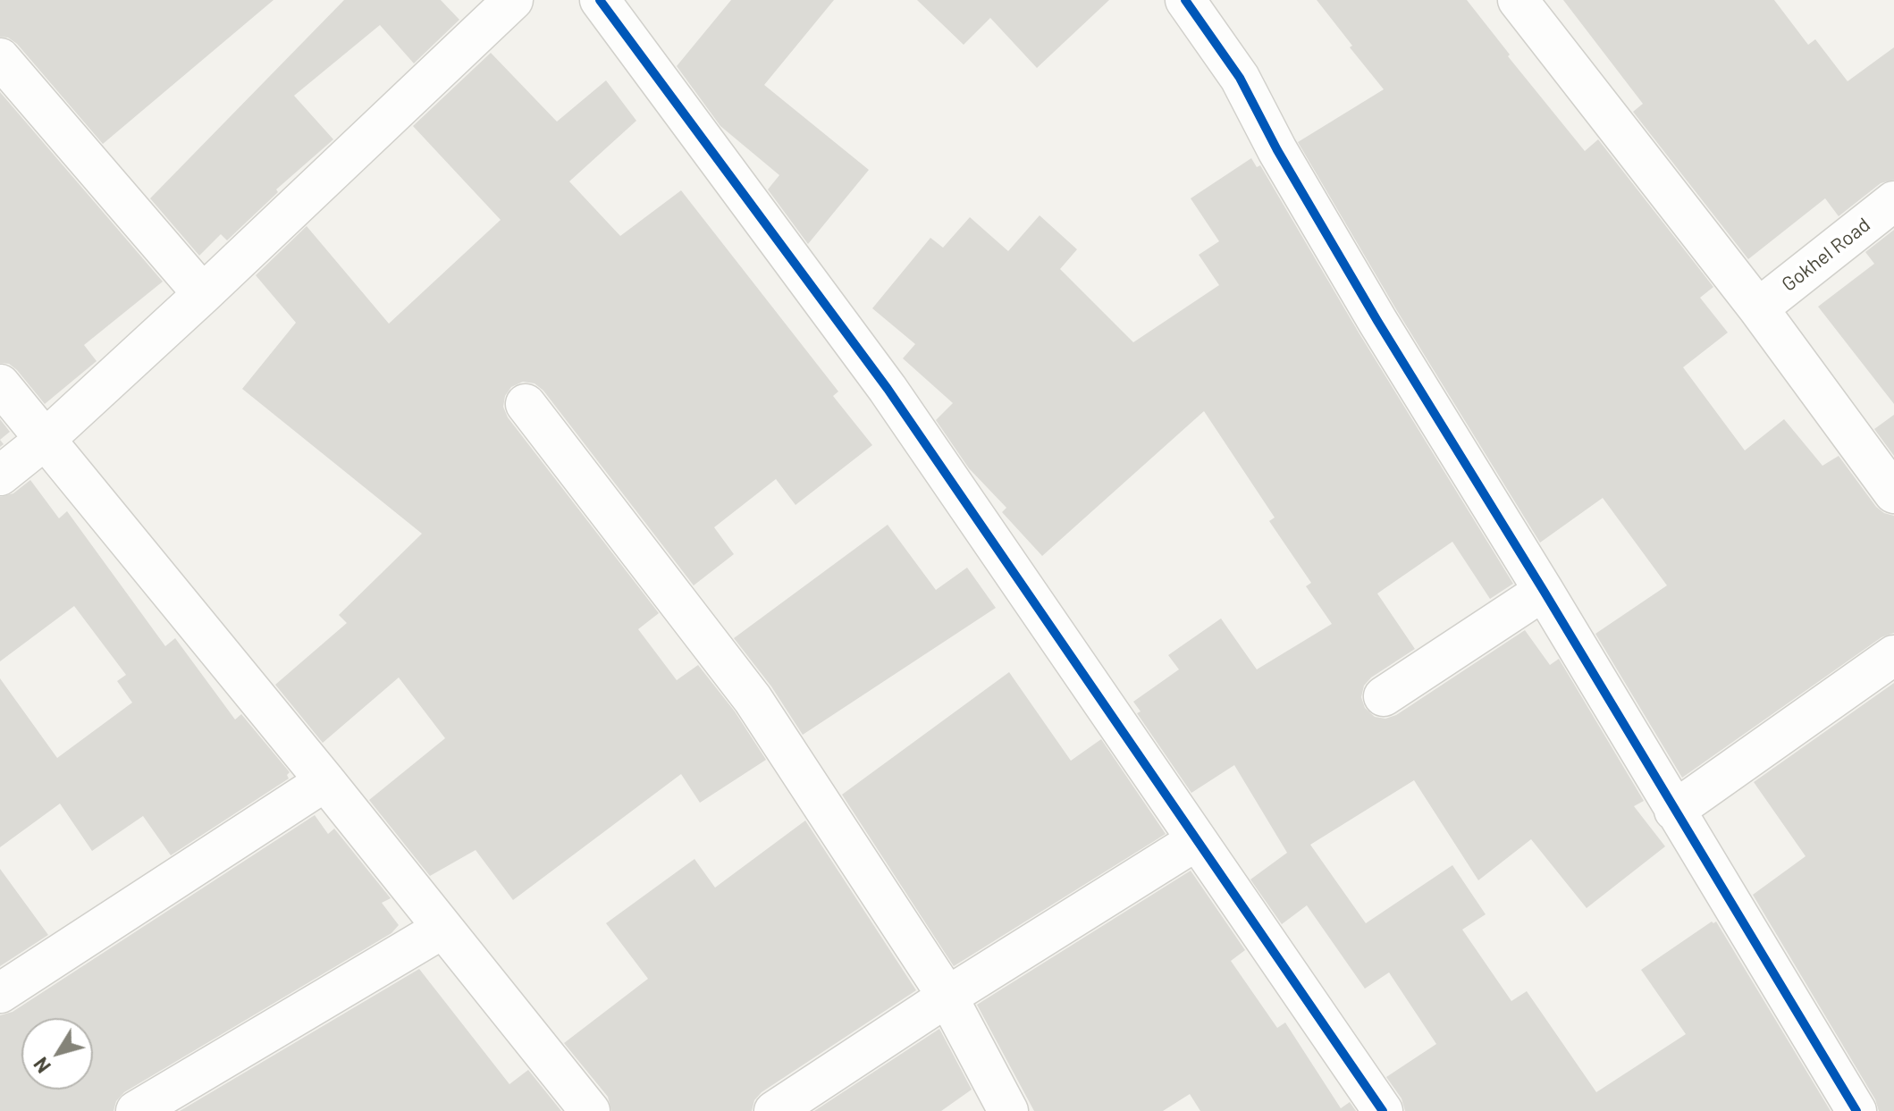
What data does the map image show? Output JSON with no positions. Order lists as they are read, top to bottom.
{
  "streets": {
    "street": ["Gokhel Road"]
  },
  "north": "bottom left"
}
